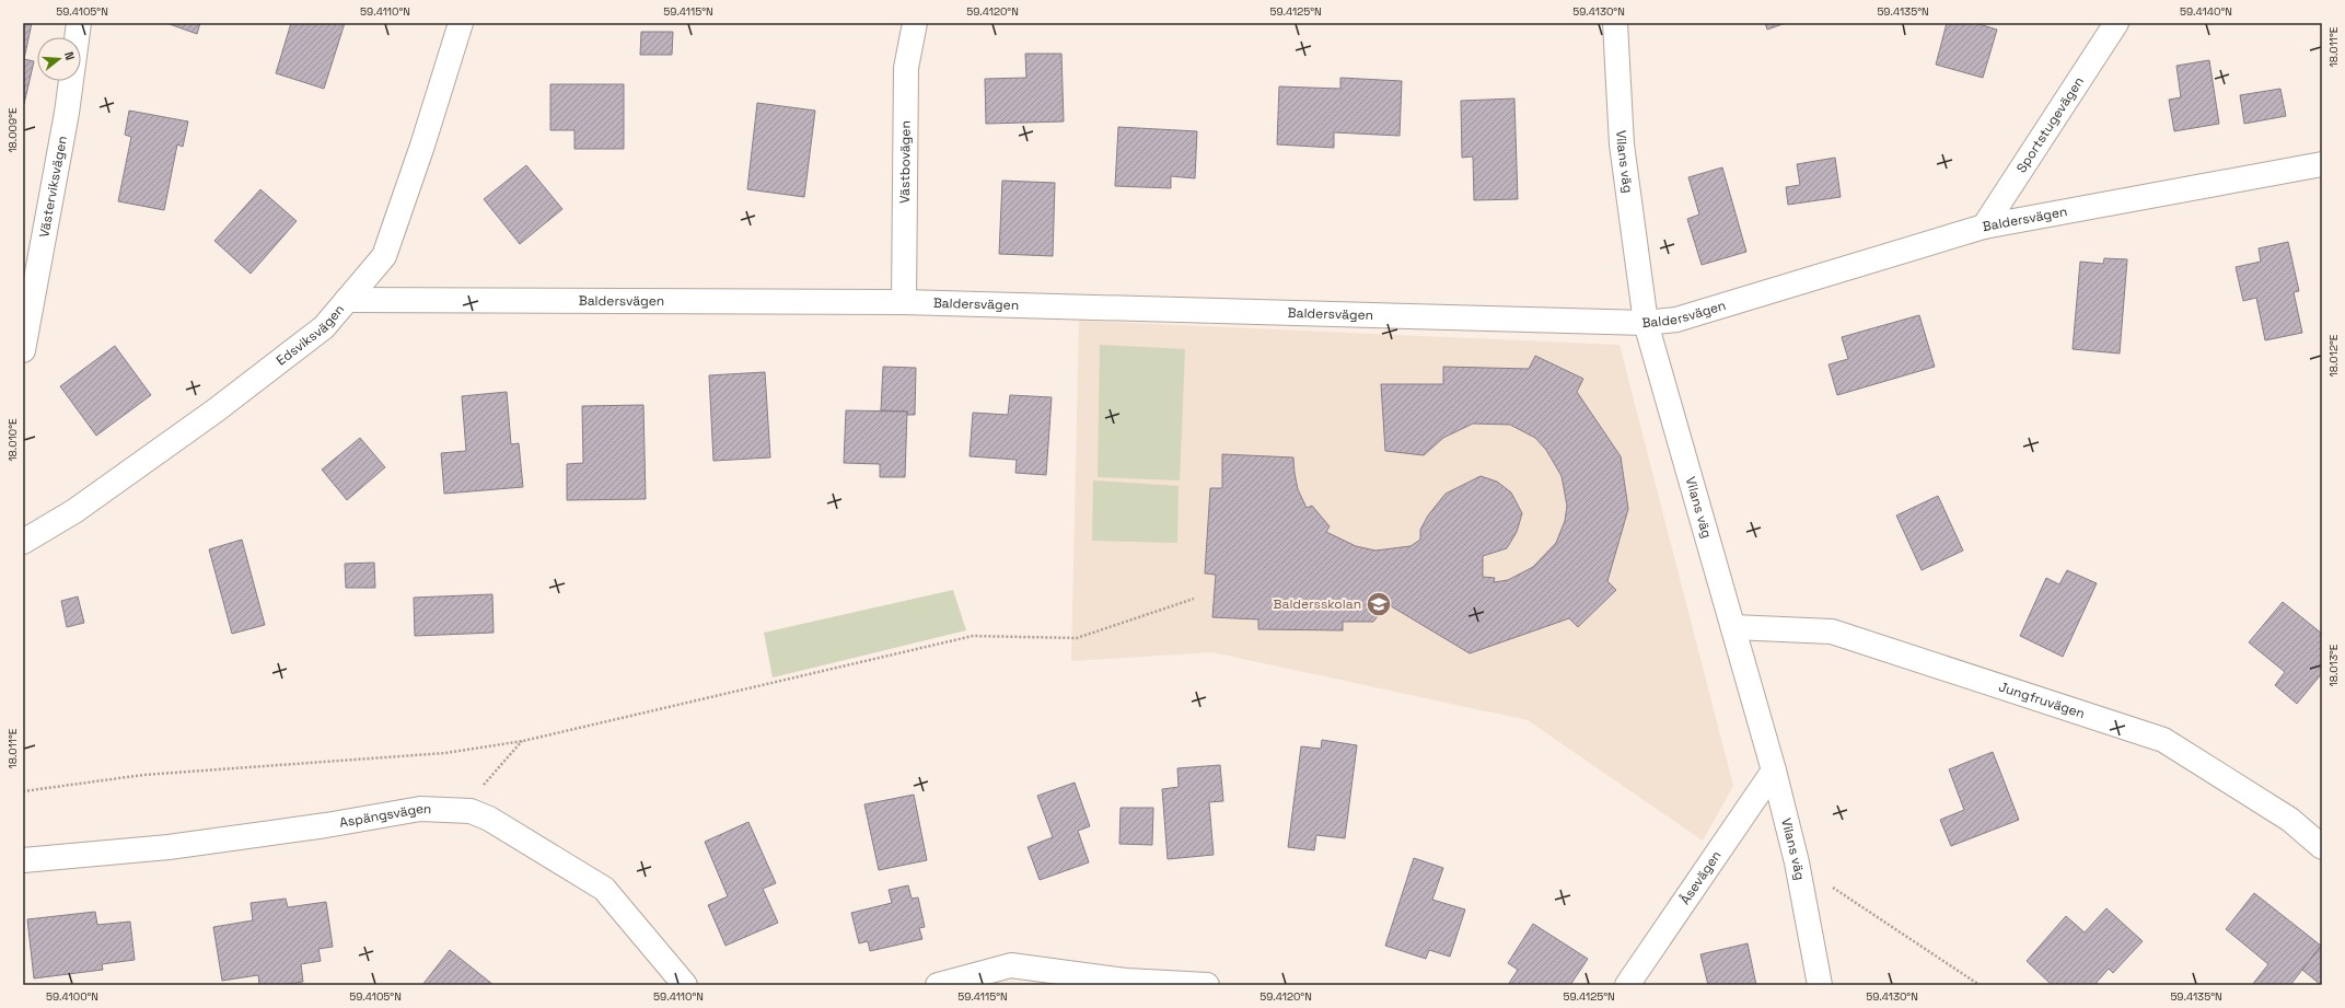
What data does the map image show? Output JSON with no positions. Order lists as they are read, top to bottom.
{
  "streets": {
    "street": [
      "Sportstugevägen",
      "Vilans väg",
      "Västbovägen",
      "Västerviksvägen",
      "Baldersvägen",
      "Edsviksvägen",
      "Jungfruvägen",
      "Aspängsvägen",
      "Åsevägen"
    ]
  },
  "crossings": [
    ["Sportstugevägen", "Baldersvägen"],
    ["Vilans väg", "Baldersvägen"],
    ["Vilans väg", "Jungfruvägen"],
    ["Vilans väg", "Åsevägen"],
    ["Västbovägen", "Baldersvägen"],
    ["Baldersvägen", "Edsviksvägen"]
  ],
  "places": {
    "school or university": ["Baldersskolan"]
  },
  "north": "right",
  "coordinates": [
    "59.4105°N",
    "59.4110°N",
    "59.4115°N",
    "59.4120°N",
    "59.4125°N",
    "59.4130°N",
    "59.4135°N",
    "59.4140°N",
    "18.011°E",
    "18.009°E",
    "18.012°E",
    "18.010°E",
    "18.013°E",
    "59.4100°N"
  ]
}
